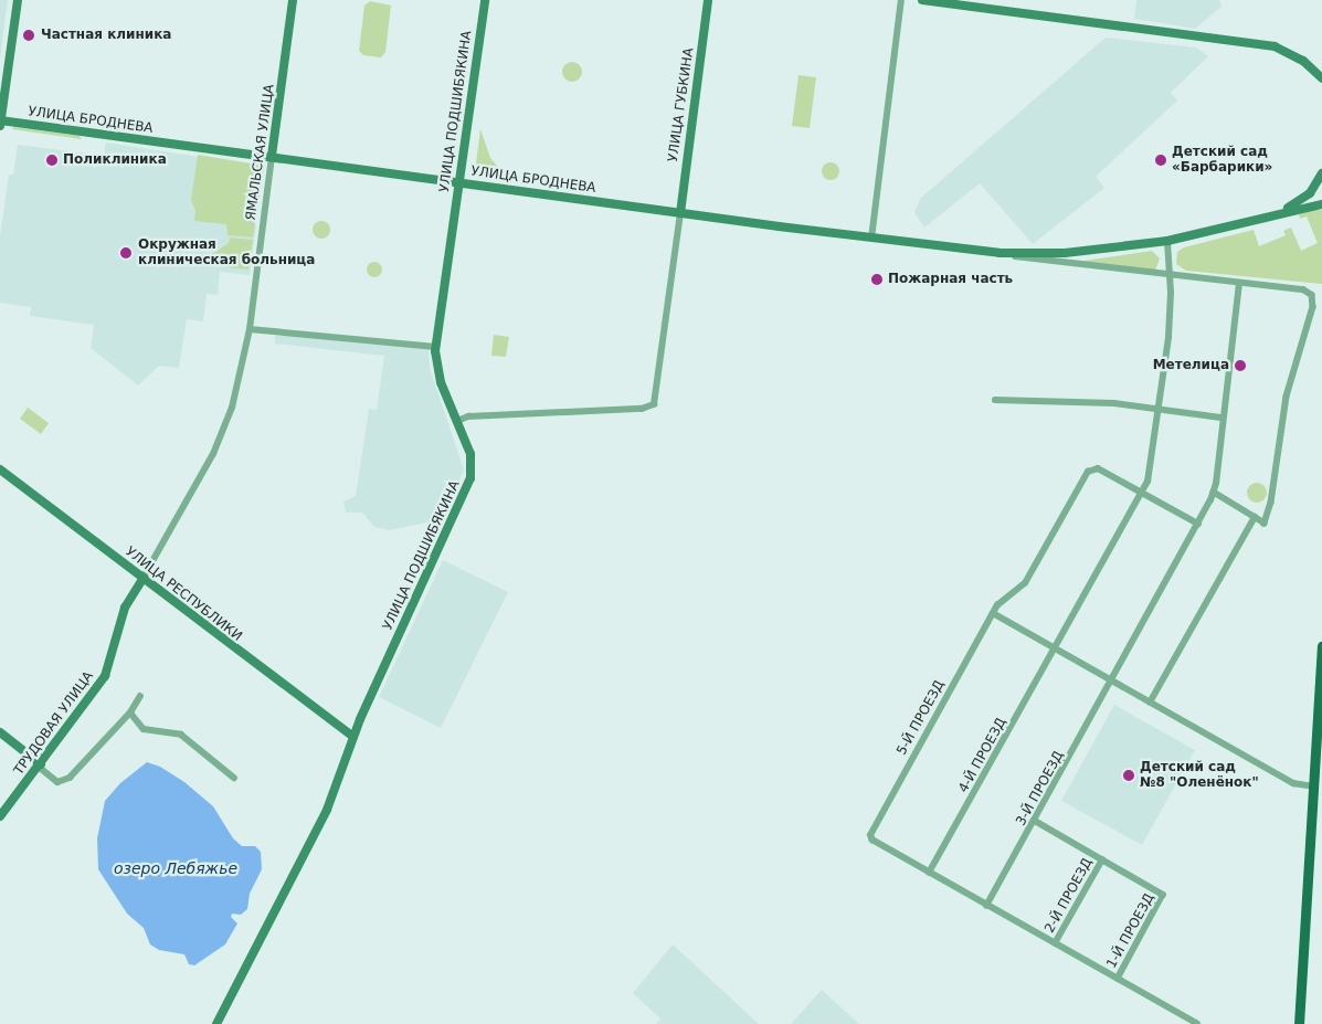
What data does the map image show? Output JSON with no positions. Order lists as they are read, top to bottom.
{
  "streets": {
    "main road": [
      "УЛИЦА ГУБКИНА",
      "УЛИЦА ПОДШИБЯКИНА",
      "УЛИЦА БРОДНЕВА",
      "ЯМАЛЬСКАЯ УЛИЦА",
      "УЛИЦА РЕСПУБЛИКИ",
      "ТРУДОВАЯ УЛИЦА"
    ],
    "street": [
      "5-Й ПРОЕЗД",
      "4-Й ПРОЕЗД",
      "3-Й ПРОЕЗД",
      "2-Й ПРОЕЗД",
      "1-Й ПРОЕЗД"
    ]
  },
  "crossings": [
    ["УЛИЦА ГУБКИНА", "УЛИЦА БРОДНЕВА"],
    ["УЛИЦА ПОДШИБЯКИНА", "УЛИЦА БРОДНЕВА"],
    ["УЛИЦА ПОДШИБЯКИНА", "УЛИЦА РЕСПУБЛИКИ"],
    ["УЛИЦА БРОДНЕВА", "ЯМАЛЬСКАЯ УЛИЦА"],
    ["УЛИЦА БРОДНЕВА", "4-Й ПРОЕЗД"],
    ["ЯМАЛЬСКАЯ УЛИЦА", "УЛИЦА РЕСПУБЛИКИ"],
    ["ЯМАЛЬСКАЯ УЛИЦА", "ТРУДОВАЯ УЛИЦА"],
    ["УЛИЦА РЕСПУБЛИКИ", "ТРУДОВАЯ УЛИЦА"],
    ["5-Й ПРОЕЗД", "4-Й ПРОЕЗД"],
    ["2-Й ПРОЕЗД", "1-Й ПРОЕЗД"]
  ],
  "water": ["озеро Лебяжье"],
  "places": [
    "Частная клиника",
    "Поликлиника",
    "Детский сад «Барбарики»",
    "Окружная клиническая больница",
    "Пожарная часть",
    "Метелица",
    "Детский сад №8 \"Оленёнок\""
  ]
}
